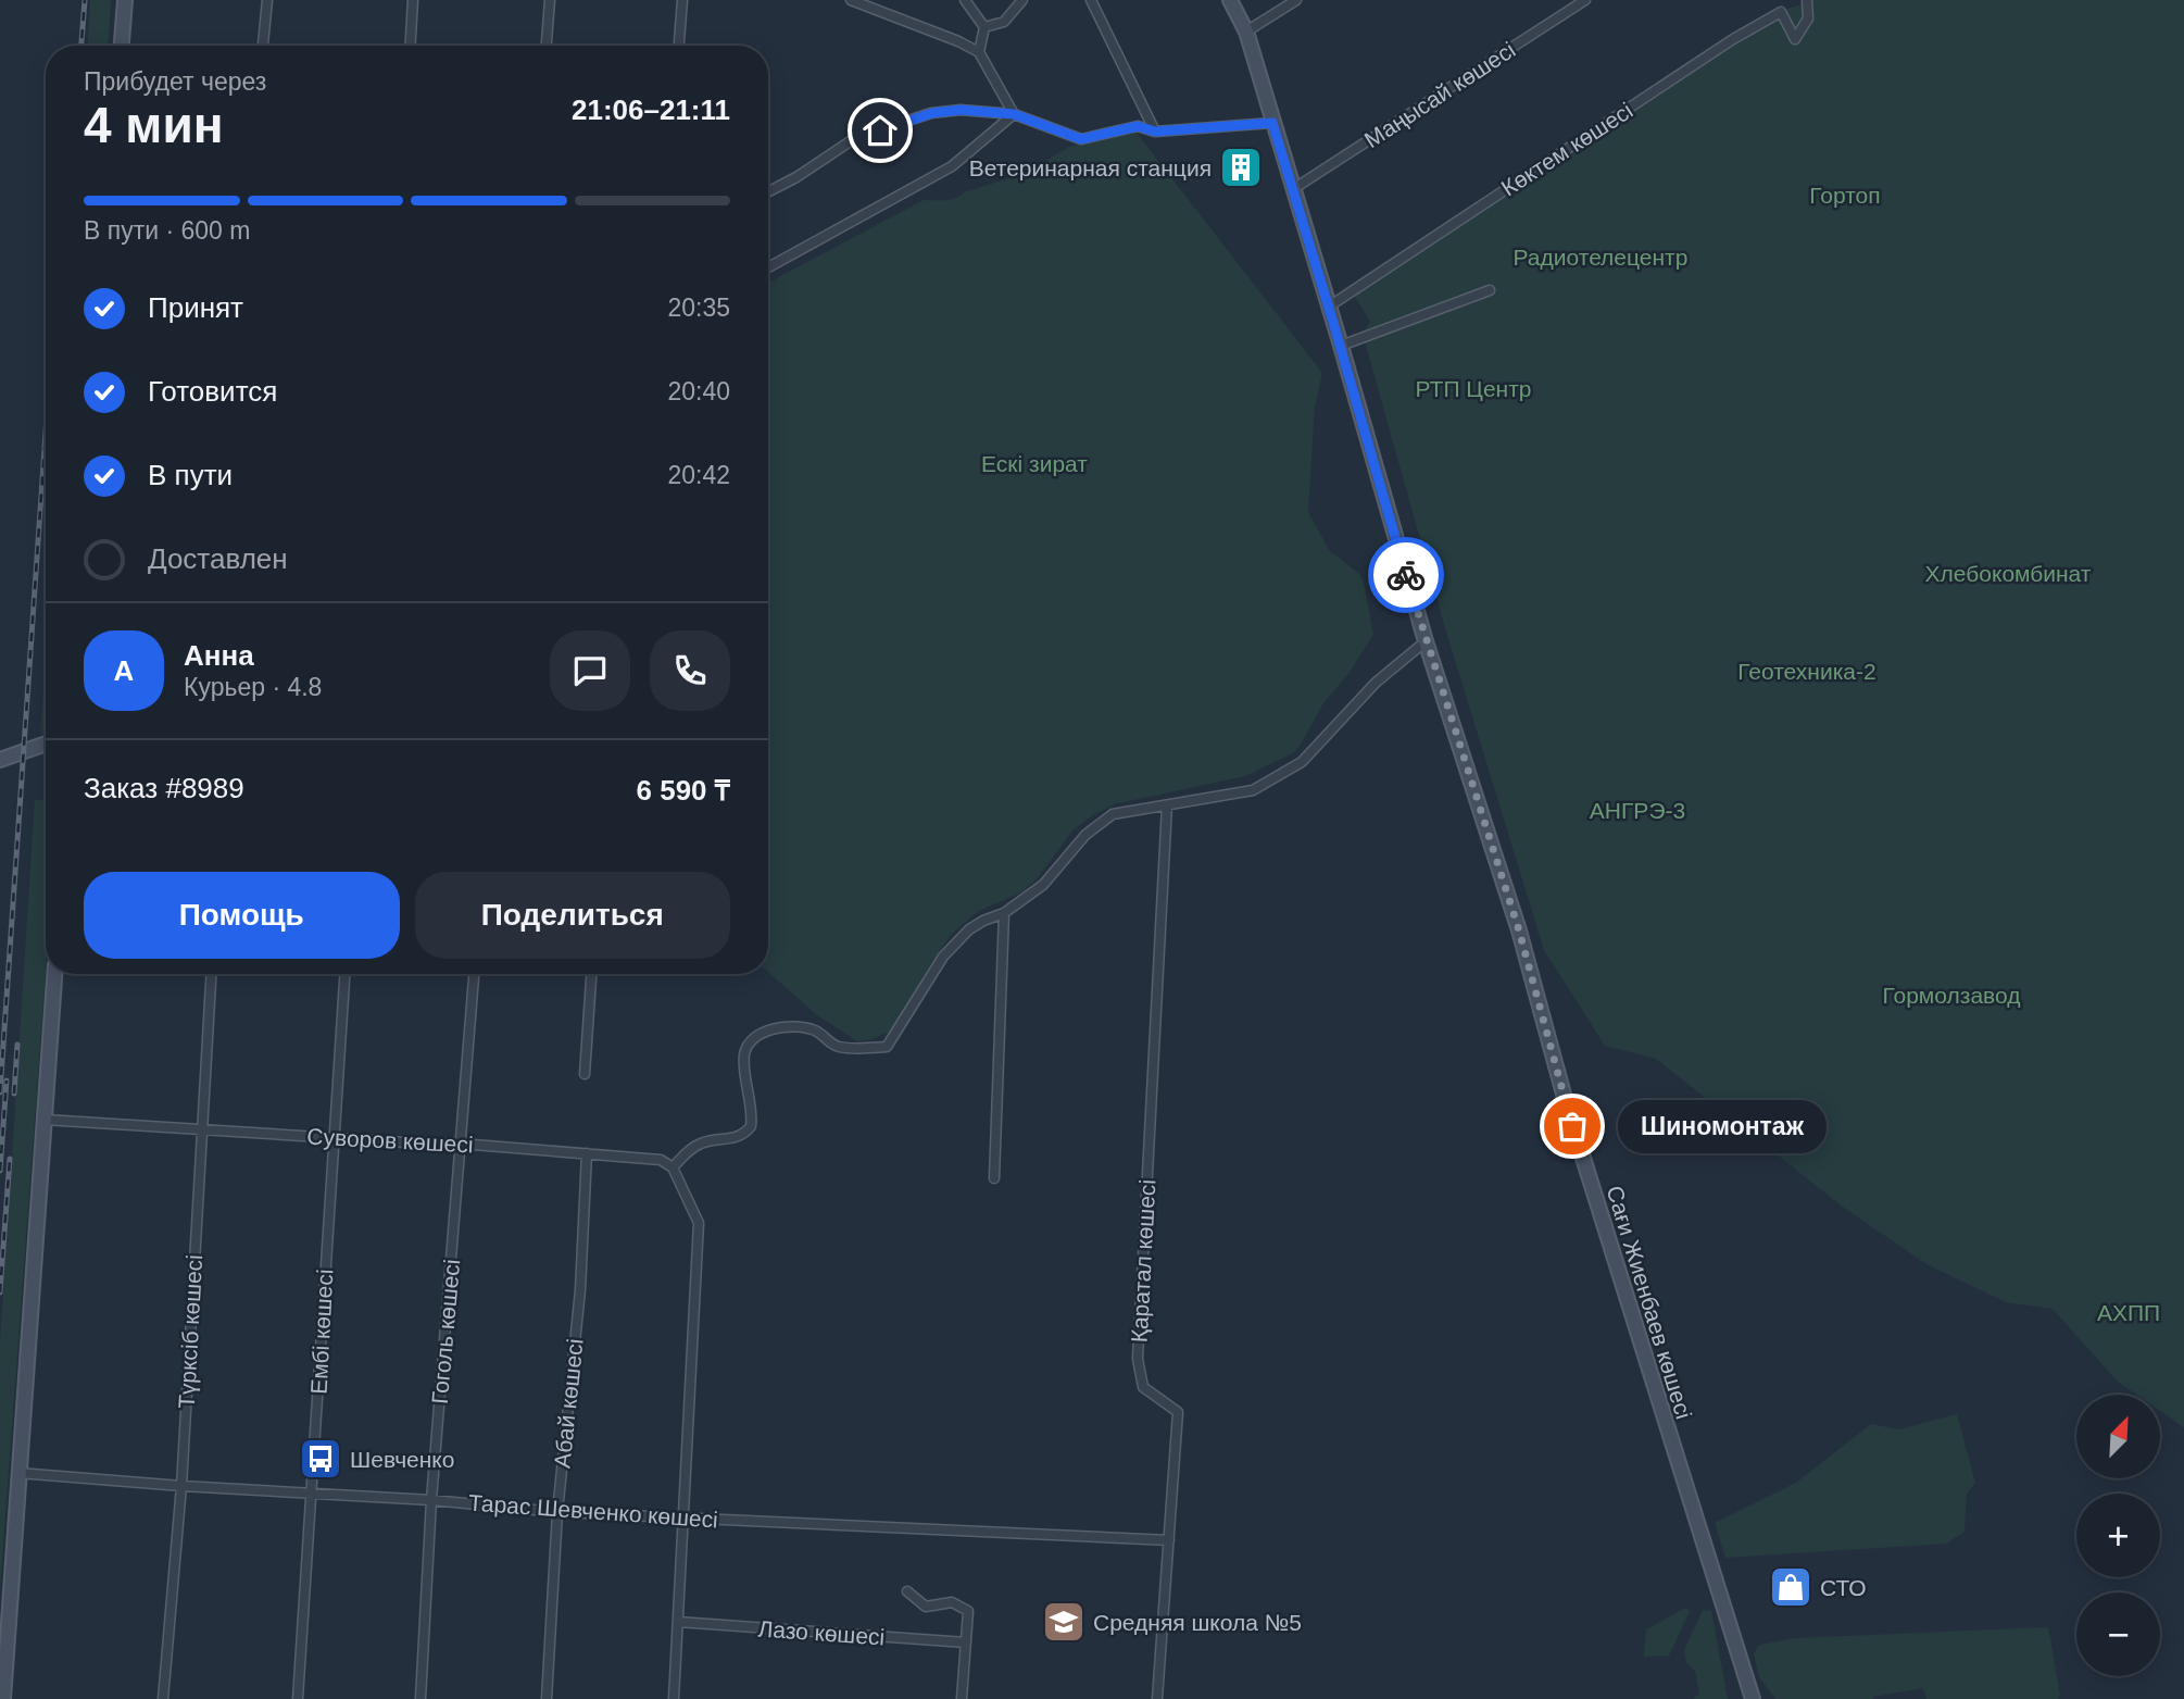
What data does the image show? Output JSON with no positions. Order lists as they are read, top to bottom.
{
  "streets": {
    "main road": ["Сағи Жиенбаев көшесі"],
    "street": [
      "Маңысай көшесі",
      "Көктем көшесі",
      "Суворов көшесі",
      "Қаратал көшесі",
      "Түрксіб көшесі",
      "Ембі көшесі",
      "Гоголь көшесі",
      "Абай көшесі",
      "Тарас Шевченко көшесі",
      "Лазо көшесі"
    ]
  },
  "crossings": [
    ["Маңысай көшесі", "Сағи Жиенбаев көшесі"],
    ["Көктем көшесі", "Сағи Жиенбаев көшесі"],
    ["Суворов көшесі", "Түрксіб көшесі"],
    ["Суворов көшесі", "Ембі көшесі"],
    ["Суворов көшесі", "Гоголь көшесі"],
    ["Суворов көшесі", "Абай көшесі"],
    ["Қаратал көшесі", "Тарас Шевченко көшесі"],
    ["Түрксіб көшесі", "Тарас Шевченко көшесі"],
    ["Ембі көшесі", "Тарас Шевченко көшесі"],
    ["Гоголь көшесі", "Тарас Шевченко көшесі"],
    ["Абай көшесі", "Тарас Шевченко көшесі"]
  ],
  "parks": [
    "Гортоп",
    "Радиотелецентр",
    "РТП Центр",
    "Ескі зират",
    "Хлебокомбинат",
    "Геотехника-2",
    "АНГРЭ-3",
    "Гормолзавод",
    "АХПП"
  ],
  "places": {
    "building": ["Ветеринарная станция"],
    "other": ["Шиномонтаж"],
    "bus stop": ["Шевченко"],
    "shop": ["СТО"],
    "school or university": ["Средняя школа №5"]
  },
  "north": "top right",
  "page": {
    "heading": ["4 мин", "Прибудет через", "21:06–21:11"],
    "panel": [
      "Анна",
      "Курьер · 4.8",
      "Заказ #8989",
      "6 590 ₸"
    ],
    "bar": "В пути · 600 m",
    "list": [
      ["Принят", "20:35"],
      ["Готовится", "20:40"],
      ["В пути", "20:42"],
      "Доставлен"
    ],
    "round": "А",
    "buttons": ["Помощь", "Поделиться"],
    "bubble": "Шиномонтаж",
    "map_buttons": ["+", "−"]
  }
}
